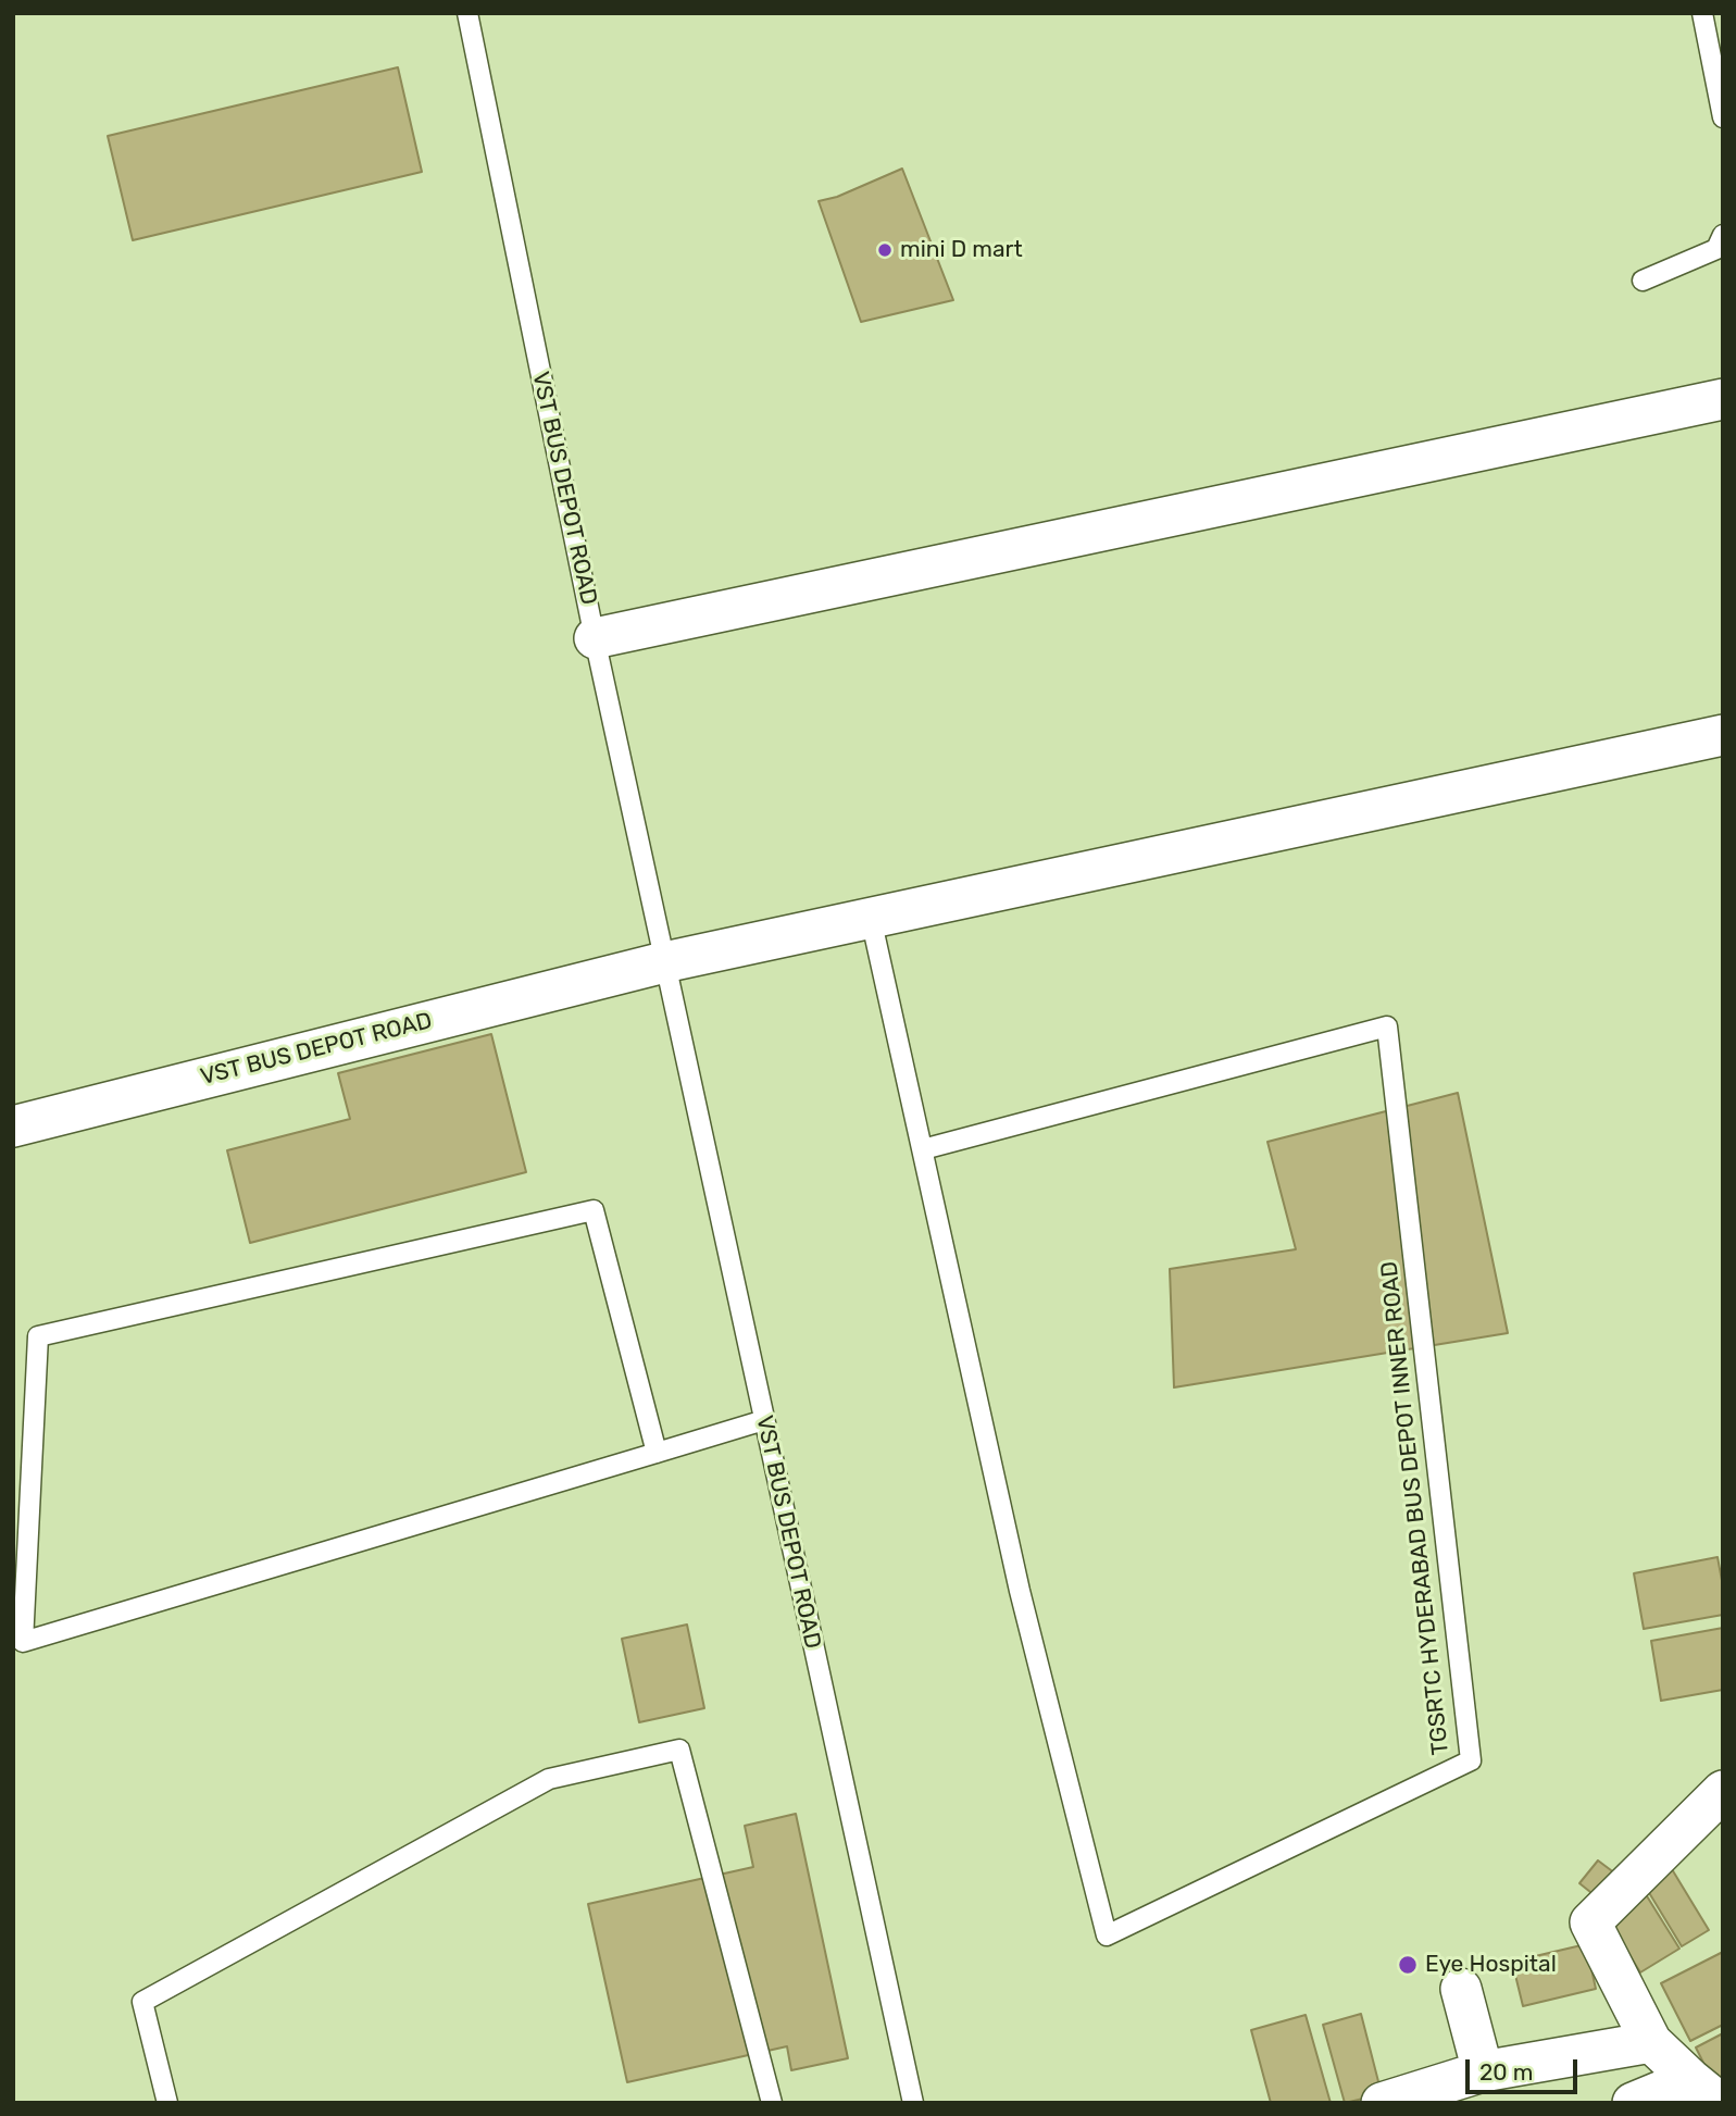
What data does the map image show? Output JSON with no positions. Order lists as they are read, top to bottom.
{
  "streets": {
    "street": ["VST BUS DEPOT ROAD"],
    "lane": ["TGSRTC HYDERABAD BUS DEPOT INNER ROAD"]
  },
  "places": ["mini D mart", "Eye Hospital"],
  "scale_bar": "20 m"
}
